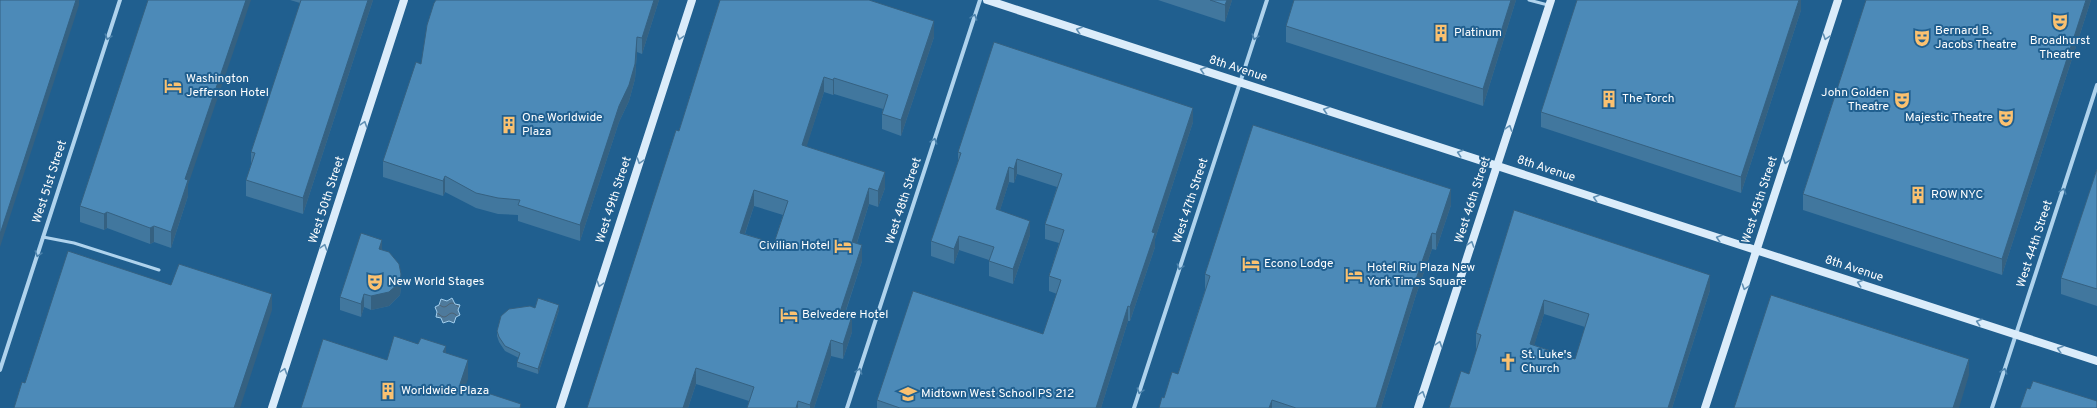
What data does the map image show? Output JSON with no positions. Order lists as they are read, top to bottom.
{
  "streets": {
    "main road": [
      "8th Avenue",
      "West 50th Street",
      "West 49th Street",
      "West 46th Street",
      "West 45th Street"
    ],
    "street": [
      "West 51st Street",
      "West 48th Street",
      "West 47th Street",
      "West 44th Street"
    ]
  },
  "crossings": [
    ["8th Avenue", "West 46th Street"],
    ["8th Avenue", "West 45th Street"],
    ["8th Avenue", "West 47th Street"],
    ["8th Avenue", "West 44th Street"]
  ],
  "one_way": [
    "8th Avenue",
    "West 51st Street",
    "West 50th Street",
    "West 49th Street",
    "West 46th Street",
    "West 45th Street",
    "West 48th Street",
    "West 47th Street",
    "West 44th Street"
  ],
  "places": {
    "theatre": [
      "Broadhurst Theatre",
      "Bernard B. Jacobs Theatre",
      "John Golden Theatre",
      "Majestic Theatre",
      "New World Stages"
    ],
    "building": [
      "Platinum",
      "The Torch",
      "One Worldwide Plaza",
      "ROW NYC",
      "Worldwide Plaza"
    ],
    "hotel": [
      "Washington Jefferson Hotel",
      "Civilian Hotel",
      "Econo Lodge",
      "Hotel Riu Plaza New York Times Square",
      "Belvedere Hotel"
    ],
    "church": ["St. Luke's Church"],
    "school or university": ["Midtown West School PS 212"]
  }
}
